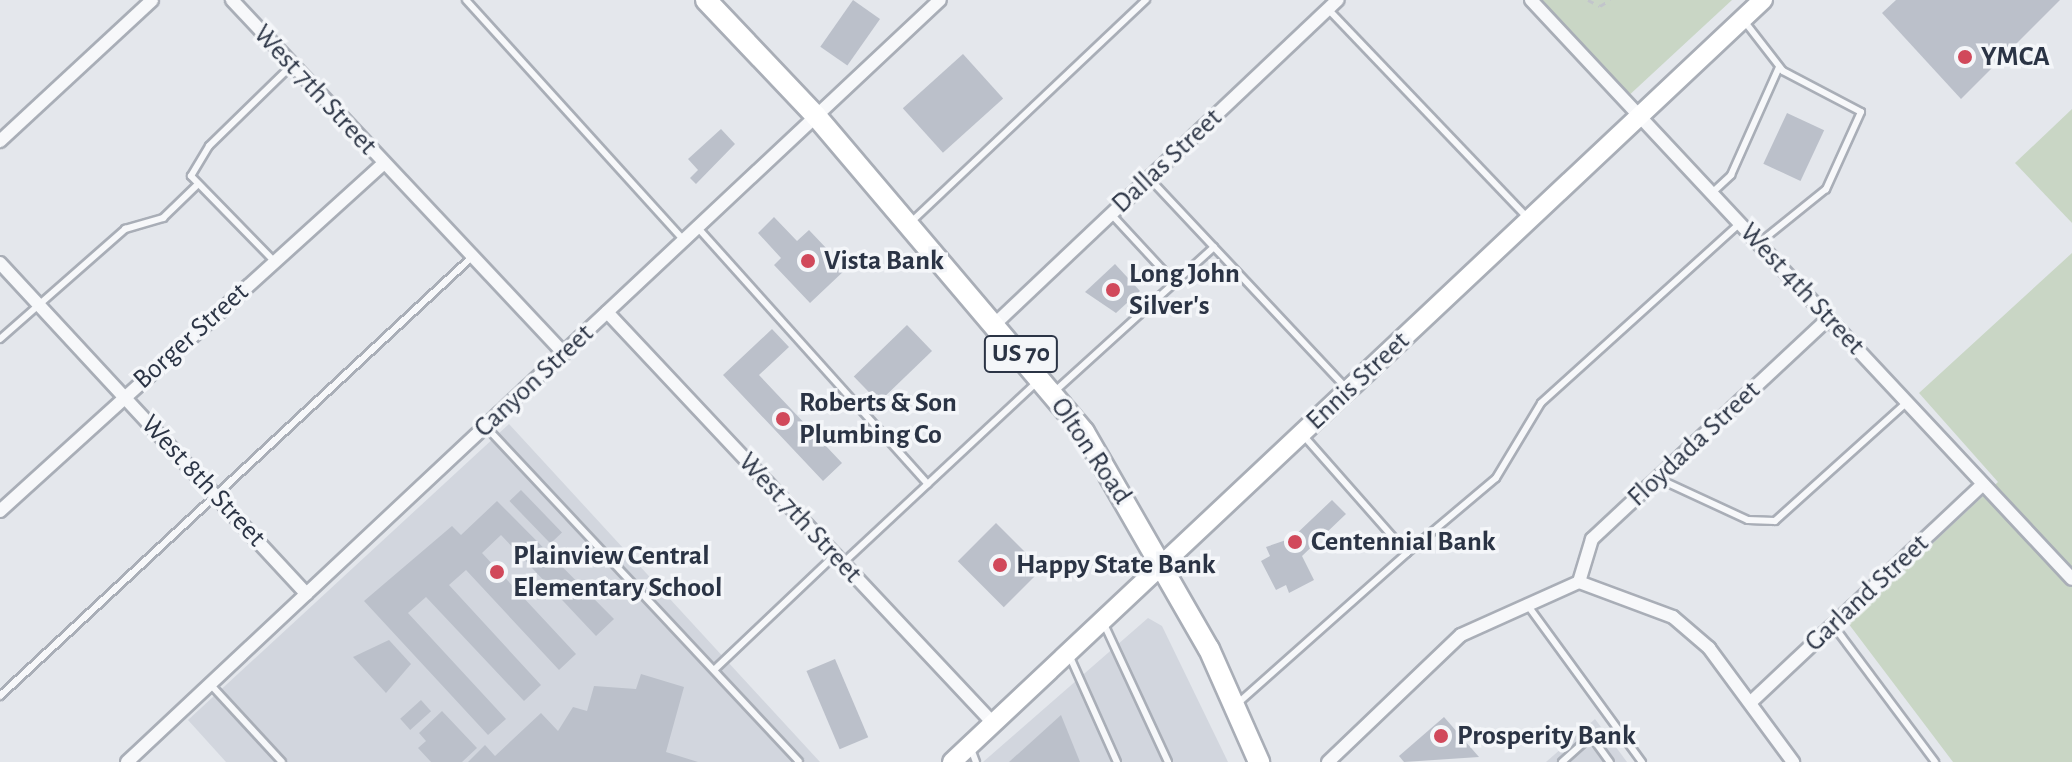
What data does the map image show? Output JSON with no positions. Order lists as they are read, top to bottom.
{
  "streets": {
    "main road": ["US 70", "Ennis Street", "Olton Road"],
    "street": [
      "West 7th Street",
      "Dallas Street",
      "West 4th Street",
      "Borger Street",
      "Canyon Street",
      "Floydada Street",
      "West 8th Street",
      "Garland Street"
    ]
  },
  "crossings": [
    ["West 7th Street", "Borger Street"],
    ["West 7th Street", "Canyon Street"],
    ["West 7th Street", "Ennis Street"],
    ["Dallas Street", "Olton Road"],
    ["West 4th Street", "Ennis Street"],
    ["West 4th Street", "Floydada Street"],
    ["West 4th Street", "Garland Street"],
    ["Borger Street", "West 8th Street"],
    ["Canyon Street", "Olton Road"],
    ["Canyon Street", "West 8th Street"],
    ["Ennis Street", "Olton Road"]
  ],
  "places": [
    "YMCA",
    "Vista Bank",
    "Long John Silver's",
    "Roberts & Son Plumbing Co",
    "Centennial Bank",
    "Happy State Bank",
    "Plainview Central Elementary School",
    "Prosperity Bank"
  ]
}
